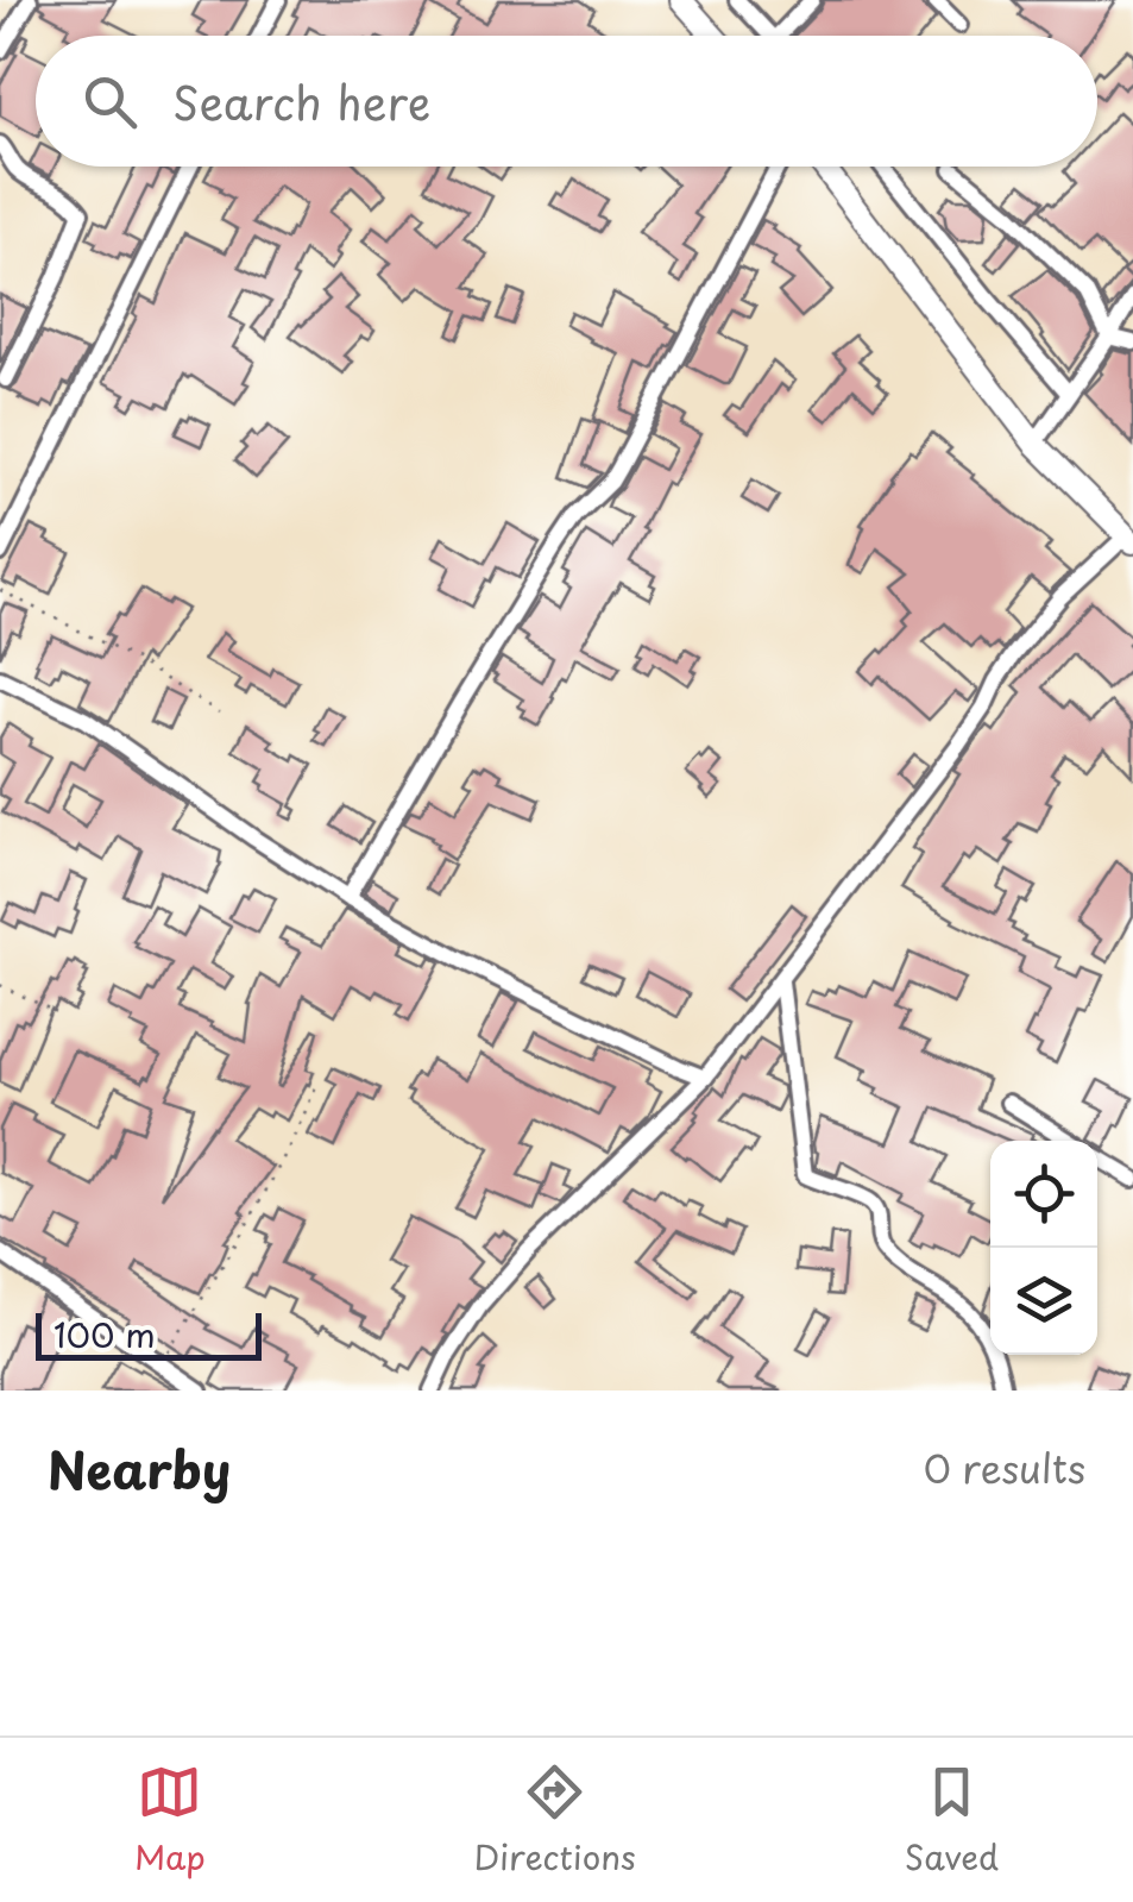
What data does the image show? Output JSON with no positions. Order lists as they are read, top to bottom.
{
  "scale_bar": "100 m",
  "page": {
    "search": "Search here",
    "scale": "100 m",
    "heading": ["Nearby", "0 results"],
    "nav": ["Map", "Directions", "Saved"]
  }
}
